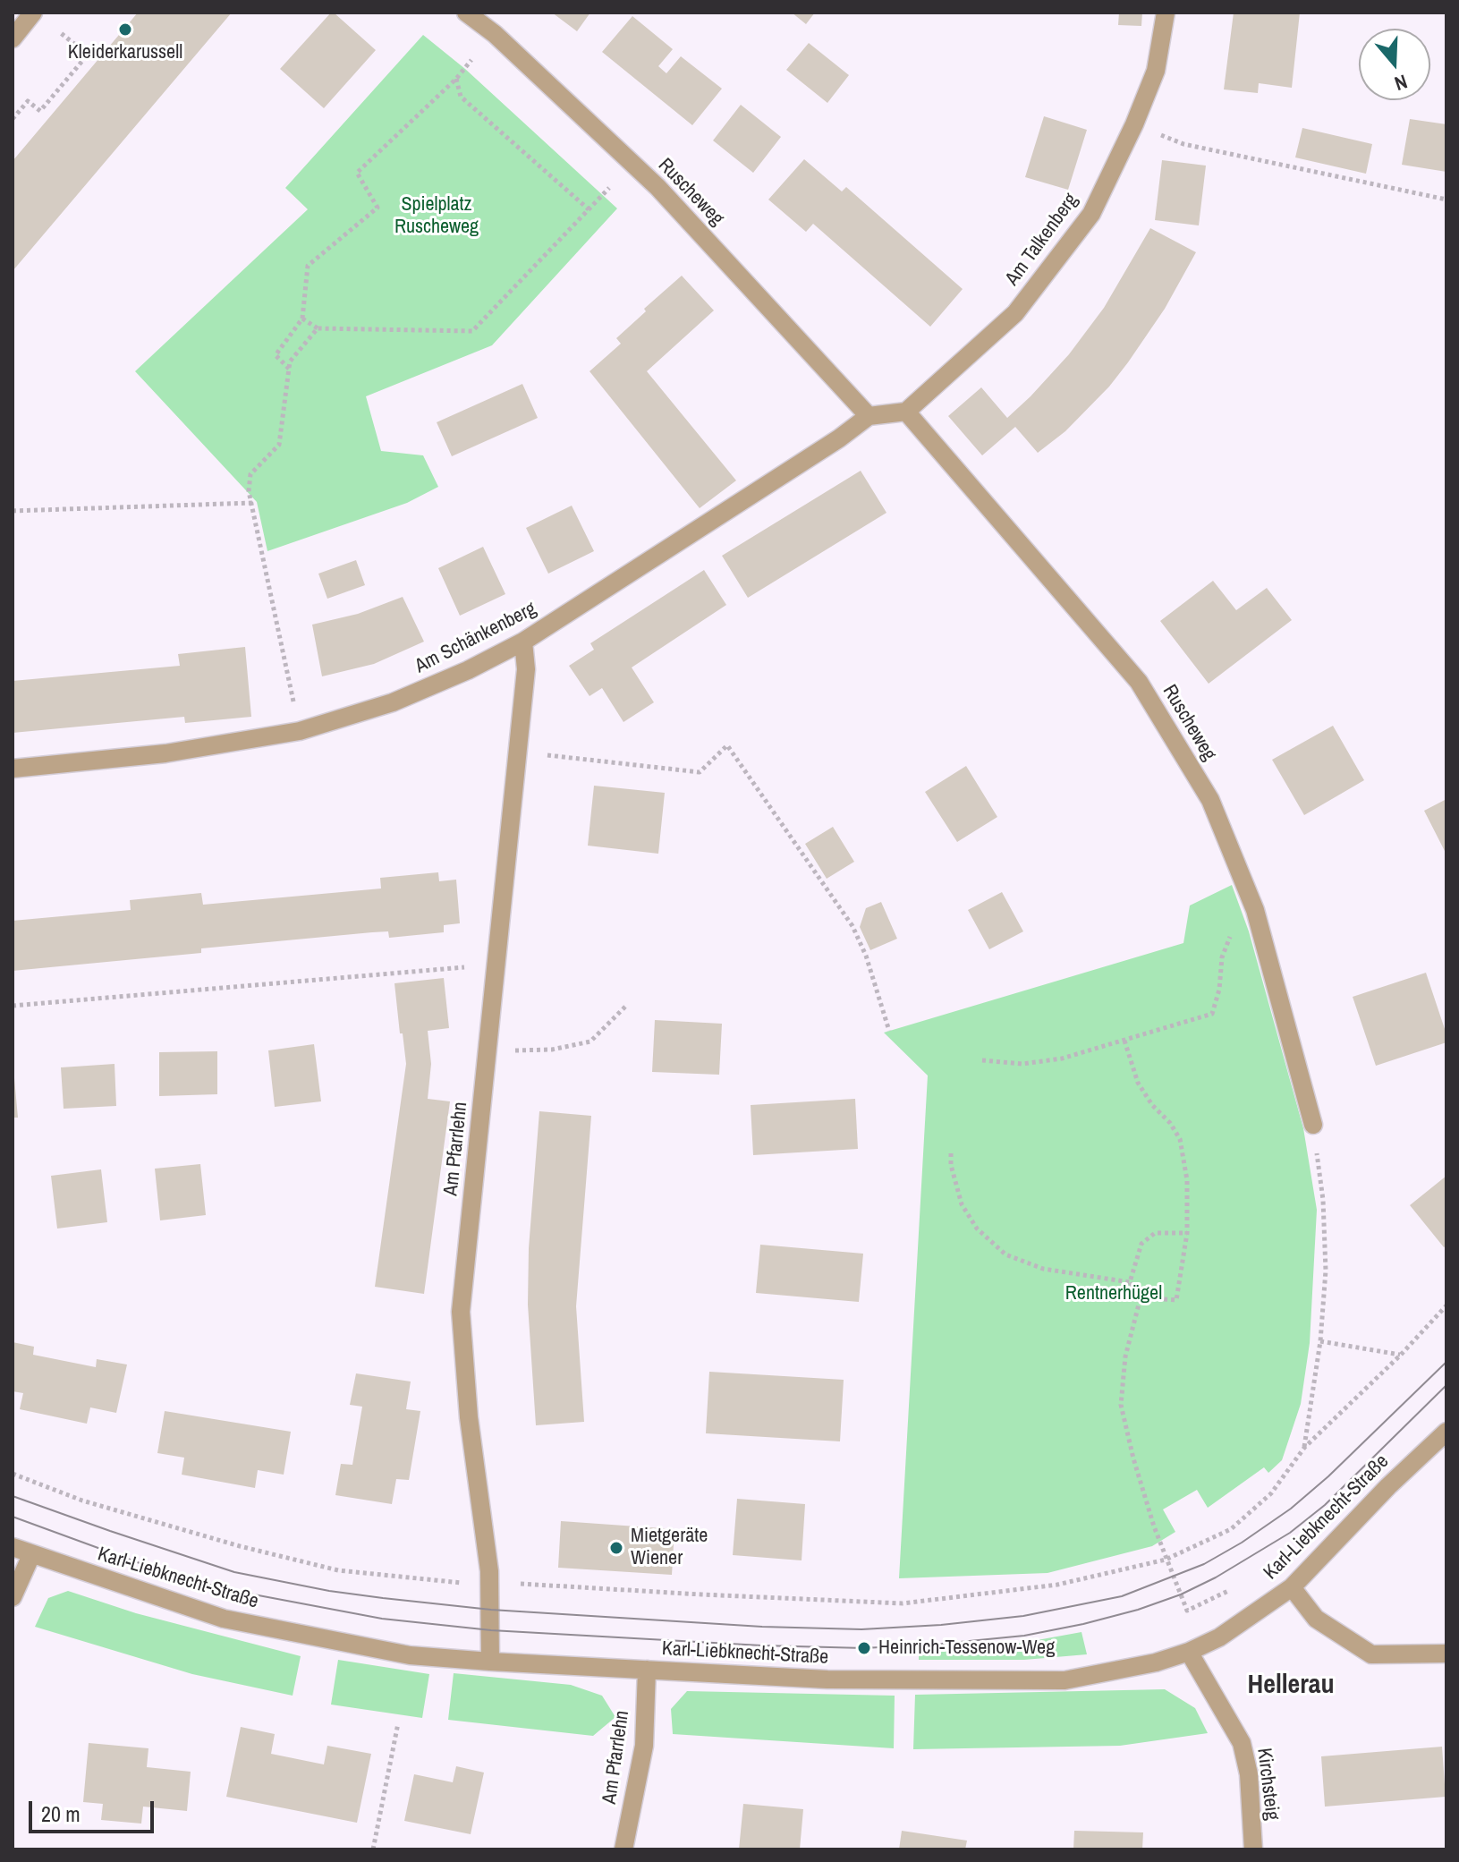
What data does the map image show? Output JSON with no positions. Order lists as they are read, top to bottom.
{
  "streets": {
    "street": [
      "Ruscheweg",
      "Am Talkenberg",
      "Am Schänkenberg",
      "Am Pfarrlehn",
      "Karl-Liebknecht-Straße",
      "Kirchsteig"
    ]
  },
  "crossings": [
    ["Ruscheweg", "Am Talkenberg"],
    ["Ruscheweg", "Am Schänkenberg"],
    ["Am Schänkenberg", "Am Pfarrlehn"],
    ["Am Pfarrlehn", "Karl-Liebknecht-Straße"],
    ["Karl-Liebknecht-Straße", "Kirchsteig"]
  ],
  "districts": ["Hellerau"],
  "parks": ["Spielplatz Ruscheweg", "Rentnerhügel"],
  "places": ["Kleiderkarussell", "Mietgeräte Wiener", "Heinrich-Tessenow-Weg"],
  "scale_bar": "20 m",
  "north": "bottom"
}
